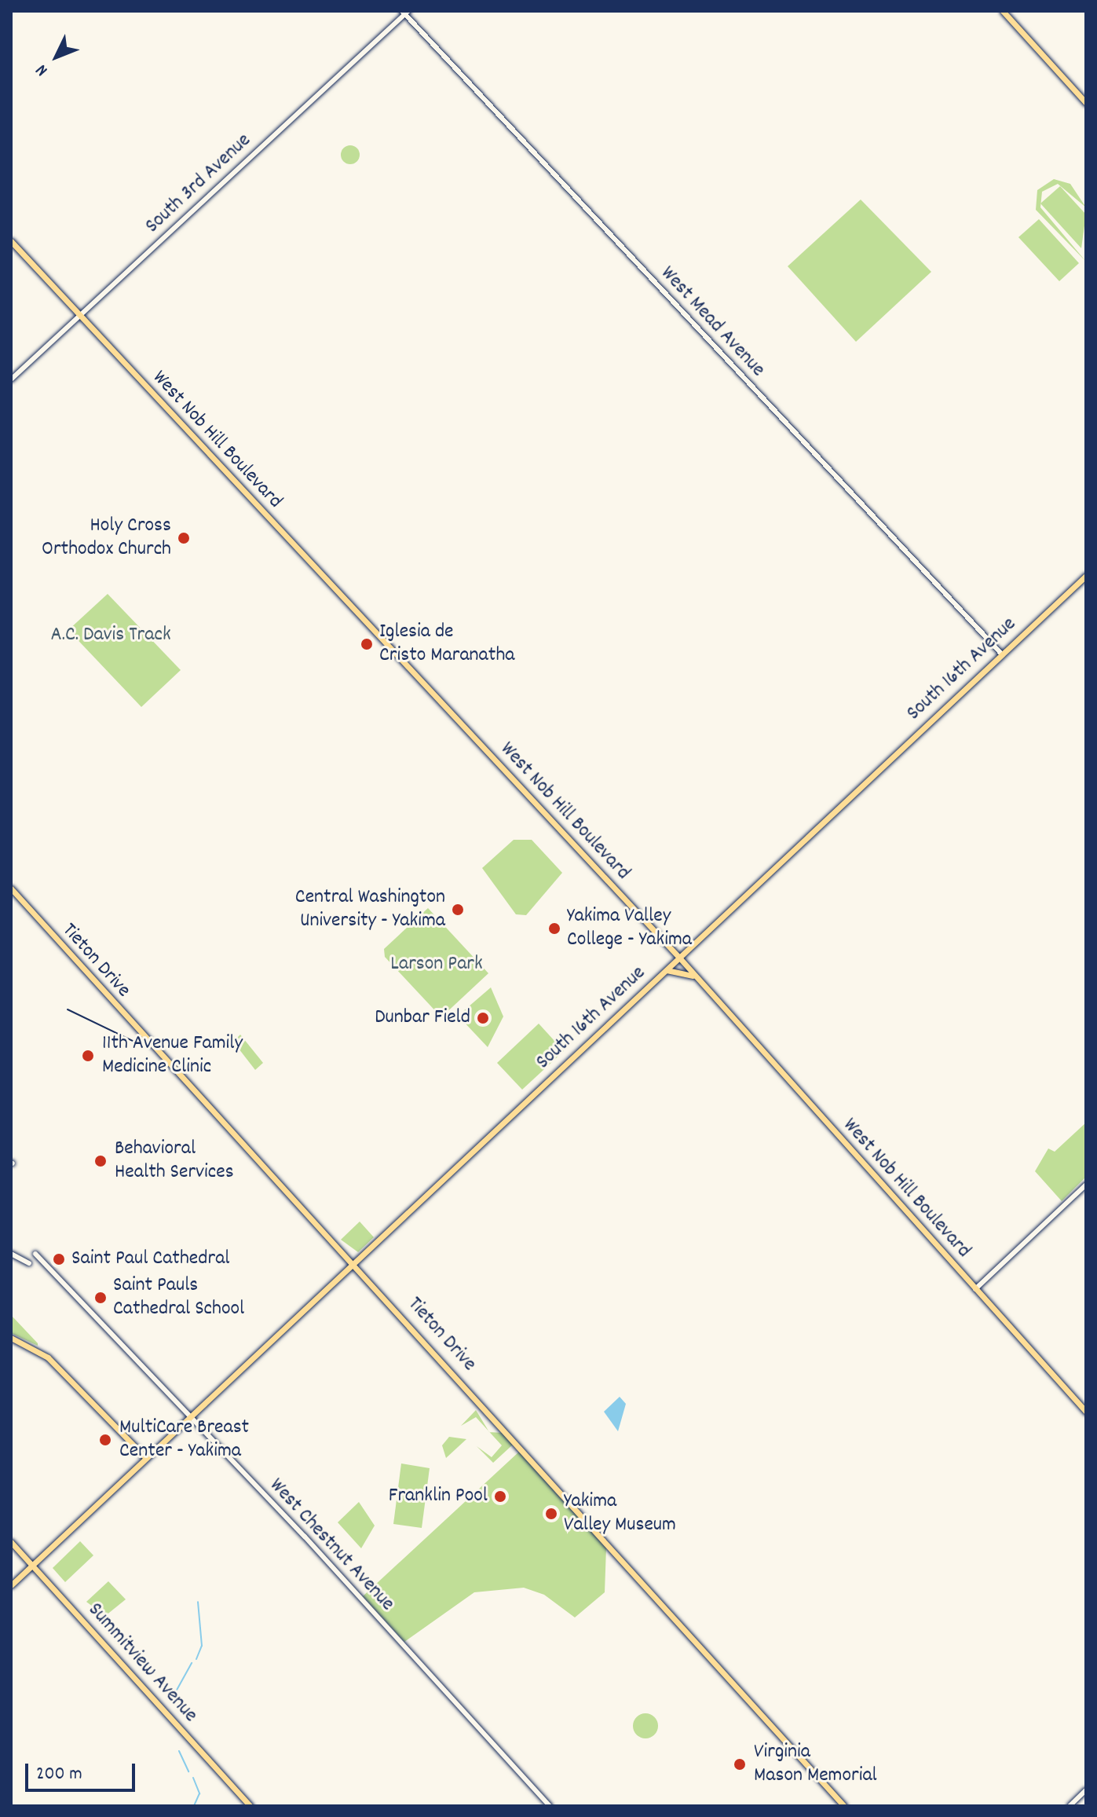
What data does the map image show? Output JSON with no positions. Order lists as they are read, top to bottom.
{
  "streets": {
    "main road": [
      "West Nob Hill Boulevard",
      "South 16th Avenue",
      "Tieton Drive",
      "Summitview Avenue"
    ],
    "street": ["South 3rd Avenue", "West Mead Avenue", "West Chestnut Avenue"]
  },
  "crossings": [
    ["South 3rd Avenue", "West Mead Avenue"],
    ["South 3rd Avenue", "West Nob Hill Boulevard"],
    ["West Mead Avenue", "South 16th Avenue"],
    ["West Nob Hill Boulevard", "South 16th Avenue"],
    ["South 16th Avenue", "Tieton Drive"],
    ["South 16th Avenue", "West Chestnut Avenue"],
    ["South 16th Avenue", "Summitview Avenue"]
  ],
  "parks": ["A.C. Davis Track", "Larson Park"],
  "places": [
    "Holy Cross Orthodox Church",
    "Iglesia de Cristo Maranatha",
    "Central Washington University - Yakima",
    "Yakima Valley College - Yakima",
    "Dunbar Field",
    "11th Avenue Family Medicine Clinic",
    "Behavioral Health Services",
    "Saint Paul Cathedral",
    "Saint Pauls Cathedral School",
    "MultiCare Breast Center - Yakima",
    "Franklin Pool",
    "Yakima Valley Museum",
    "Virginia Mason Memorial"
  ],
  "scale_bar": "200 m",
  "north": "bottom left"
}
